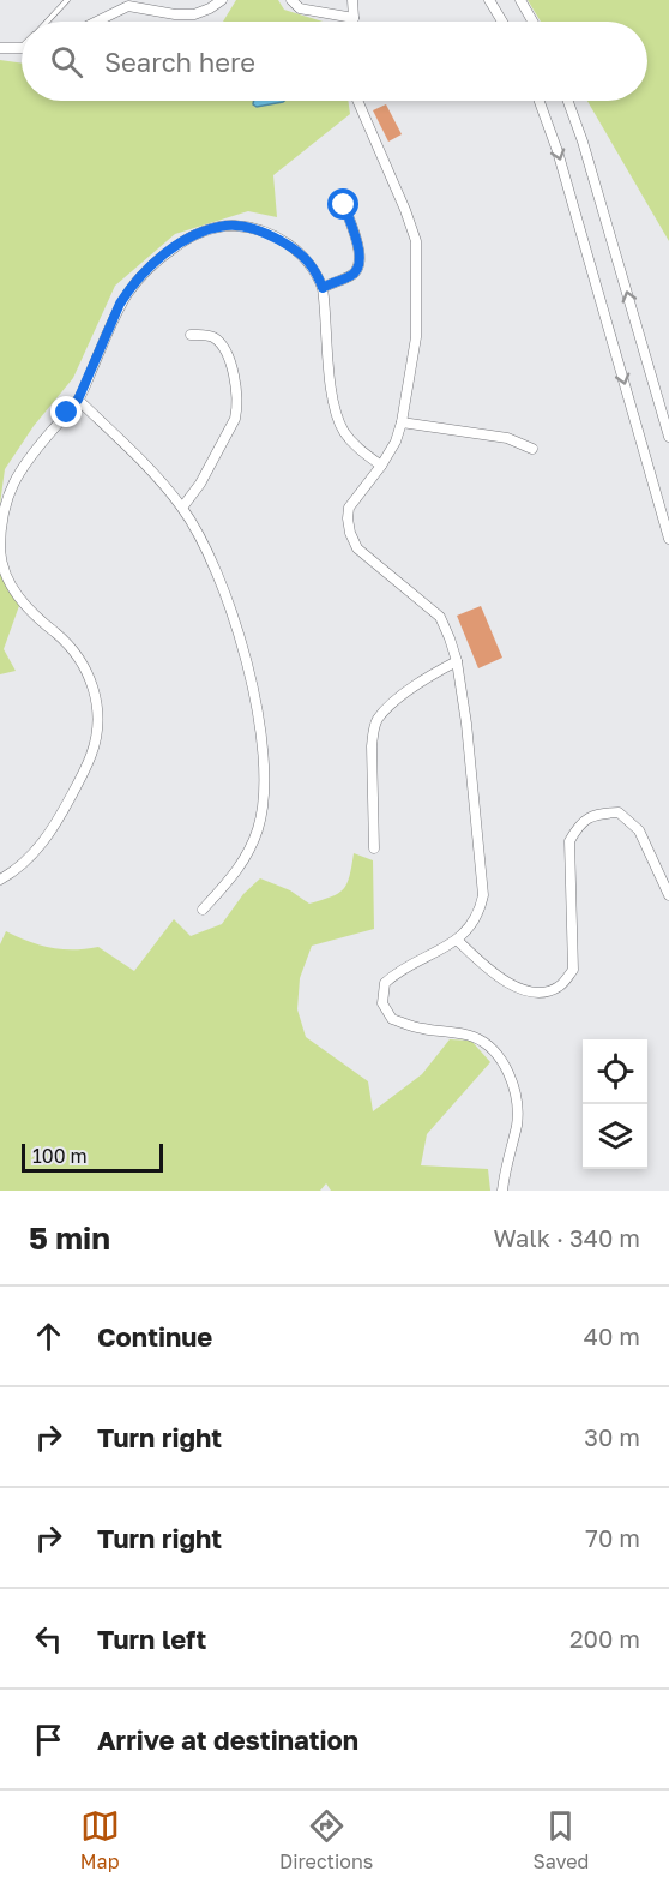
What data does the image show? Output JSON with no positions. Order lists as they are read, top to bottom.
{
  "scale_bar": "100 m",
  "page": {
    "search": "Search here",
    "scale": "100 m",
    "heading": ["5 min", "Walk · 340 m"],
    "list": [
      ["Continue", "40 m"],
      ["Turn right", "30 m"],
      ["Turn right", "70 m"],
      ["Turn left", "200 m"],
      "Arrive at destination"
    ],
    "nav": ["Map", "Directions", "Saved"]
  }
}
